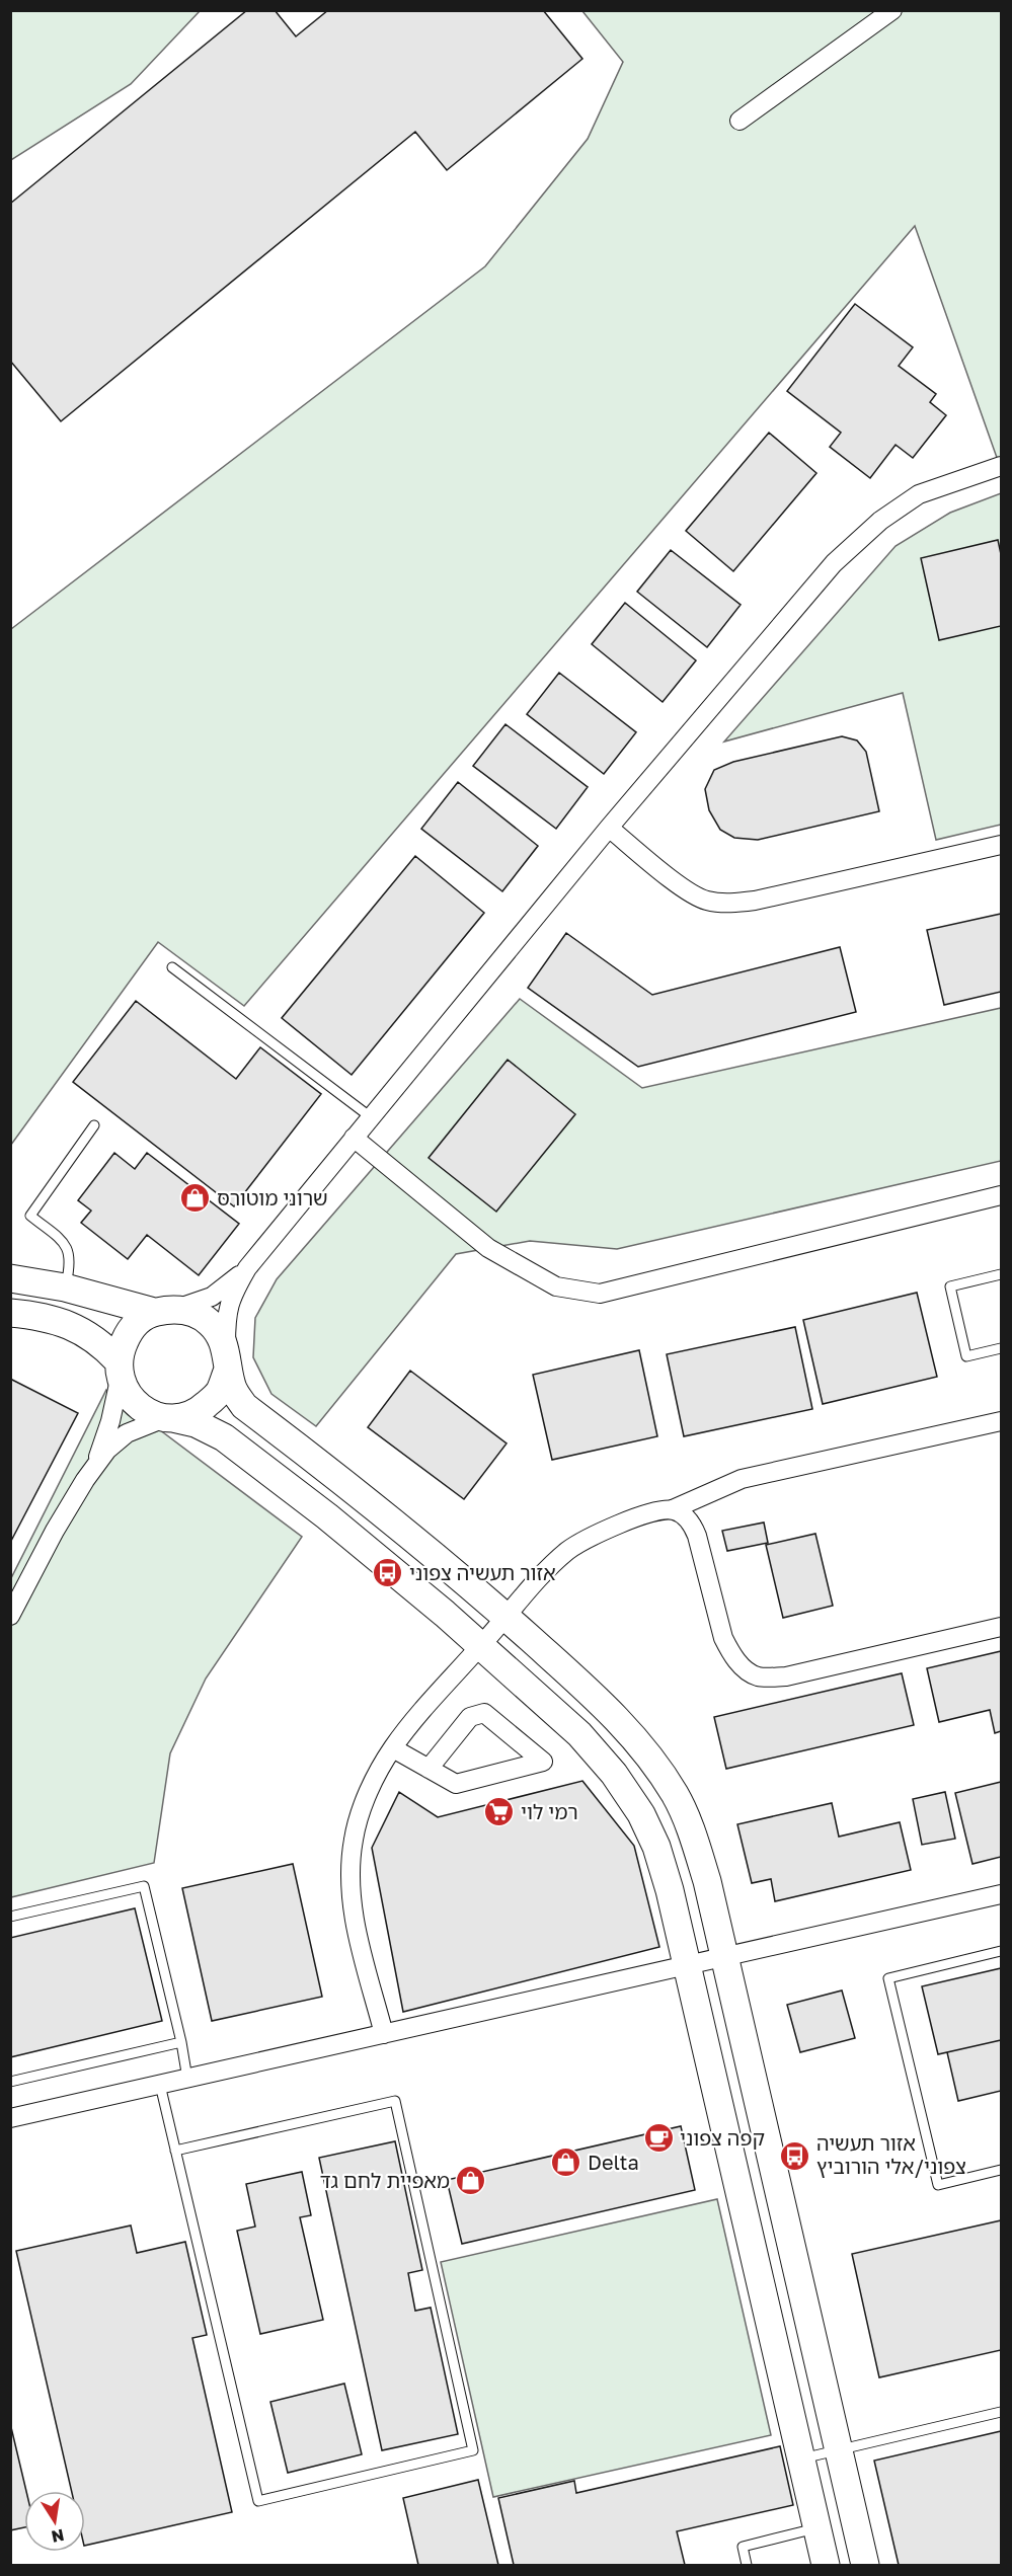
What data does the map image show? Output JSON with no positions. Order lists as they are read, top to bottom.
{
  "places": {
    "shop": ["שרוני מוטורס", "Delta", "מאפיית לחם גד"],
    "bus stop": ["אזור תעשיה צפוני", "אזור תעשיה צפוני/אלי הורוביץ"],
    "supermarket": ["רמי לוי"],
    "cafe": ["קפה צפוני"]
  },
  "north": "bottom"
}
